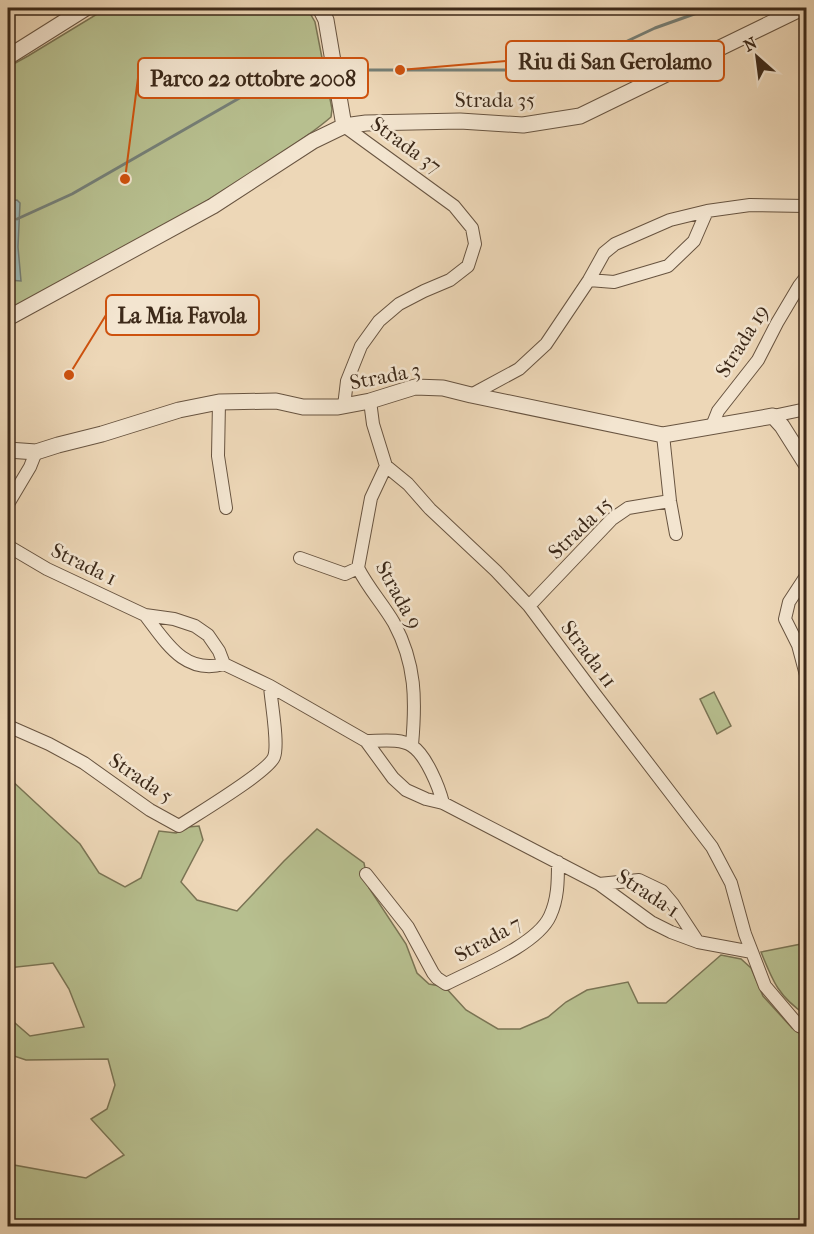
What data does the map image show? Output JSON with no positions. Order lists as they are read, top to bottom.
{
  "streets": {
    "street": [
      "Strada 35",
      "Strada 37",
      "Strada 19",
      "Strada 3",
      "Strada 15",
      "Strada 1",
      "Strada 9",
      "Strada 11",
      "Strada 5",
      "Strada 7"
    ]
  },
  "crossings": [
    ["Strada 35", "Strada 37"],
    ["Strada 37", "Strada 3"],
    ["Strada 19", "Strada 3"],
    ["Strada 15", "Strada 11"],
    ["Strada 1", "Strada 11"],
    ["Strada 1", "Strada 5"],
    ["Strada 1", "Strada 7"],
    ["Strada 9", "Strada 11"]
  ],
  "places": ["Riu di San Gerolamo", "Parco 22 ottobre 2008", "La Mia Favola"],
  "north": "top left"
}
